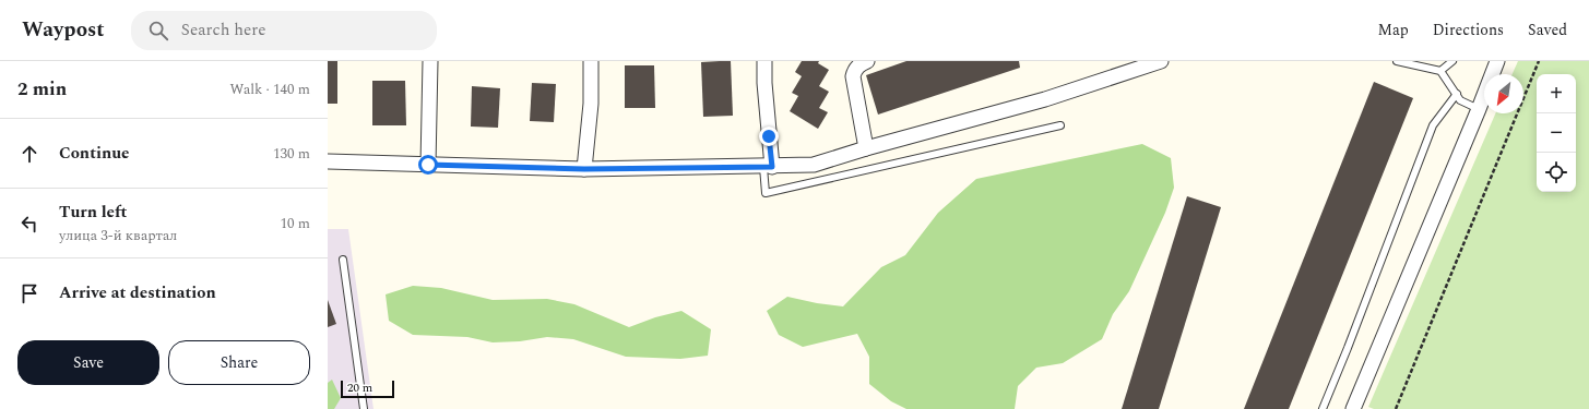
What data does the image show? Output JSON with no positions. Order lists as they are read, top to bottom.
{
  "scale_bar": "20 m",
  "north": "bottom left",
  "page": {
    "header": "Waypost",
    "search": "Search here",
    "nav": ["Map", "Directions", "Saved"],
    "heading": ["2 min", "Walk · 140 m"],
    "map_buttons": ["+", "−"],
    "list": [
      ["Continue", "130 m"],
      ["Turn left", "улица 3-й квартал", "10 m"],
      "Arrive at destination"
    ],
    "buttons": ["Save", "Share"],
    "scale": "20 m"
  }
}
